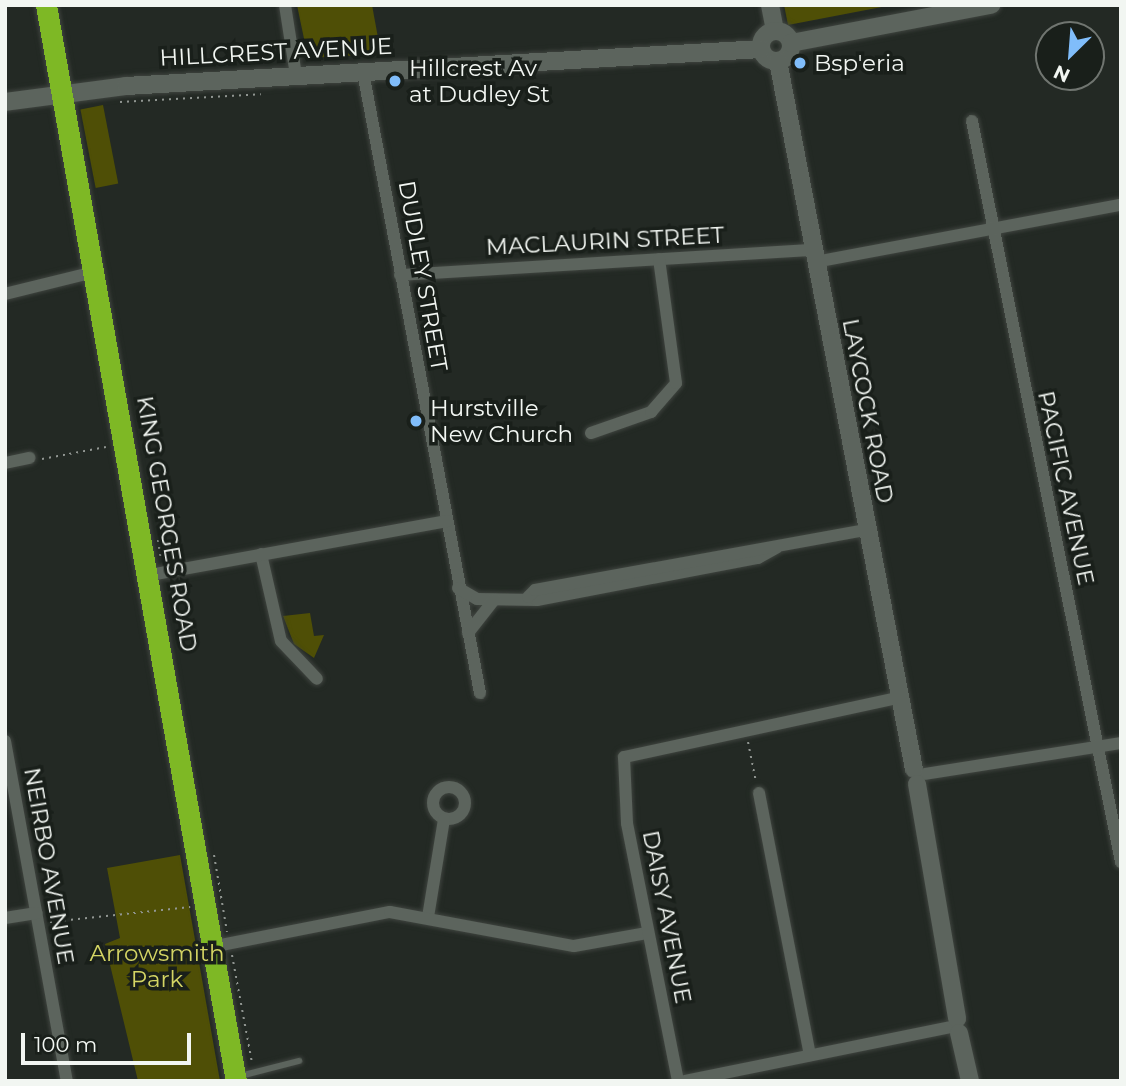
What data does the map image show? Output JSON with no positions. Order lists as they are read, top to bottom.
{
  "streets": {
    "highway": ["KING GEORGES ROAD"],
    "main road": ["HILLCREST AVENUE", "LAYCOCK ROAD"],
    "street": [
      "MACLAURIN STREET",
      "DUDLEY STREET",
      "PACIFIC AVENUE",
      "NEIRBO AVENUE",
      "DAISY AVENUE"
    ]
  },
  "crossings": [
    ["HILLCREST AVENUE", "DUDLEY STREET"],
    ["HILLCREST AVENUE", "KING GEORGES ROAD"],
    ["MACLAURIN STREET", "DUDLEY STREET"],
    ["MACLAURIN STREET", "LAYCOCK ROAD"],
    ["MACLAURIN STREET", "PACIFIC AVENUE"]
  ],
  "parks": ["Arrowsmith Park"],
  "places": ["Bsp'eria", "Hillcrest Av at Dudley St", "Hurstville New Church"],
  "scale_bar": "100 m",
  "north": "bottom left"
}
